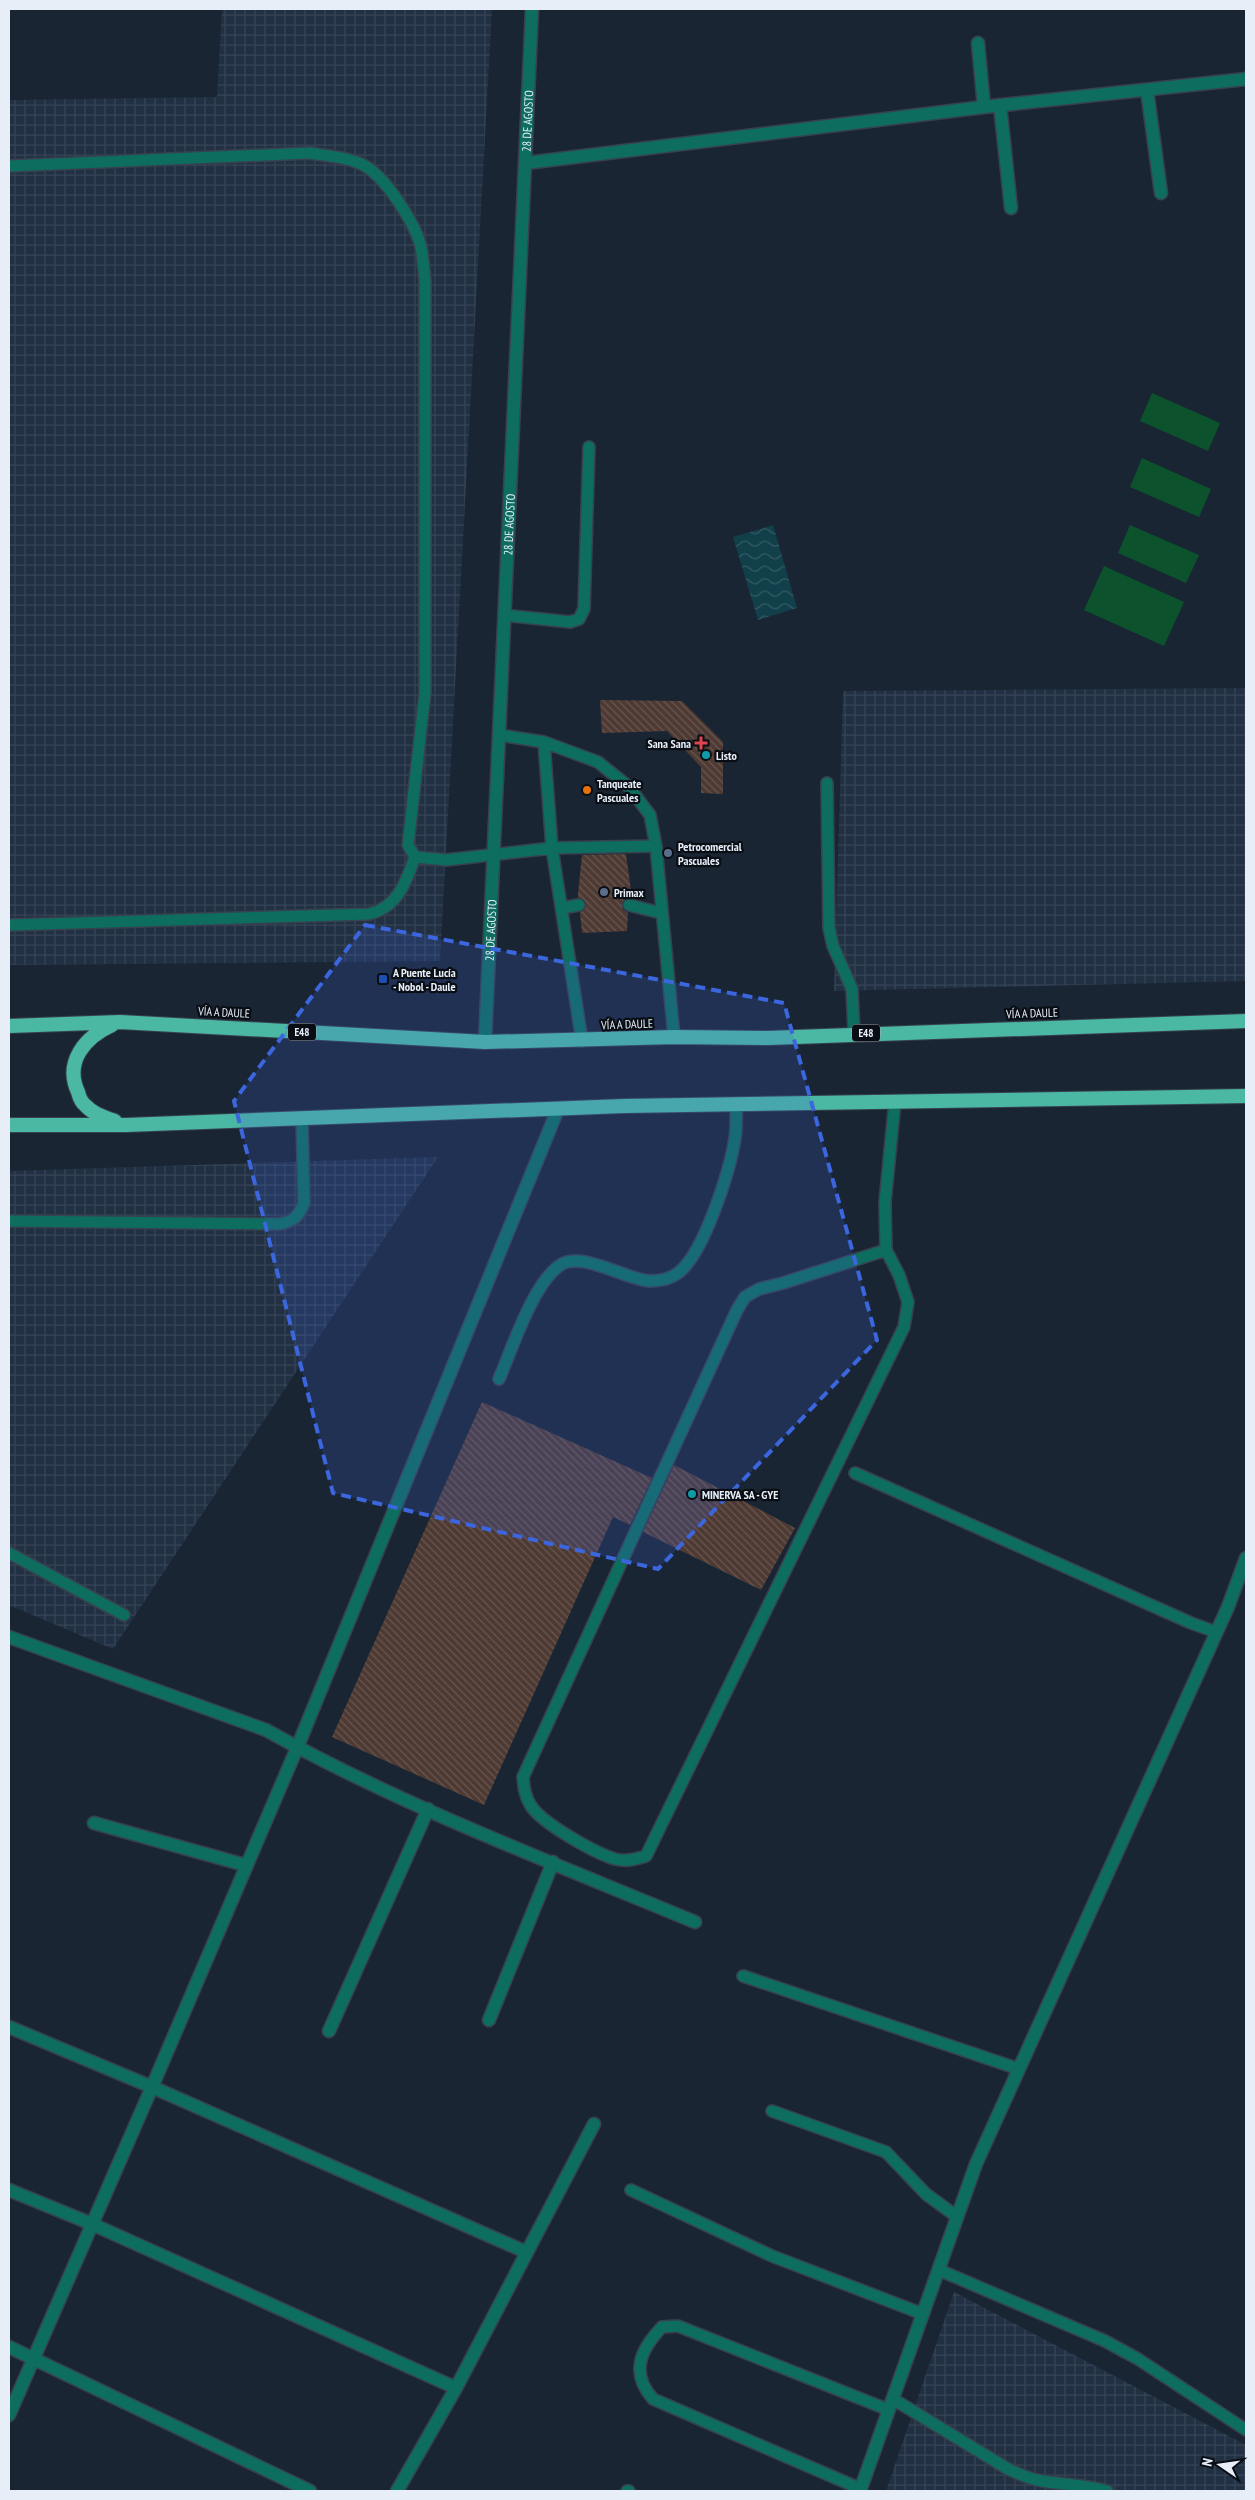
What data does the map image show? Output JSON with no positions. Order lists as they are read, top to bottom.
{
  "streets": {
    "highway": ["VÍA A DAULE", "E48"],
    "street": ["28 DE AGOSTO"]
  },
  "crossings": [
    ["28 DE AGOSTO", "VÍA A DAULE"]
  ],
  "places": {
    "health": ["Sana Sana"],
    "other": [
      "Listo",
      "Tanqueate Pascuales",
      "Petrocomercial Pascuales",
      "Primax",
      "MINERVA SA - GYE"
    ],
    "transit": ["A Puente Lucía - Nobol - Daule"]
  },
  "north": "left"
}
